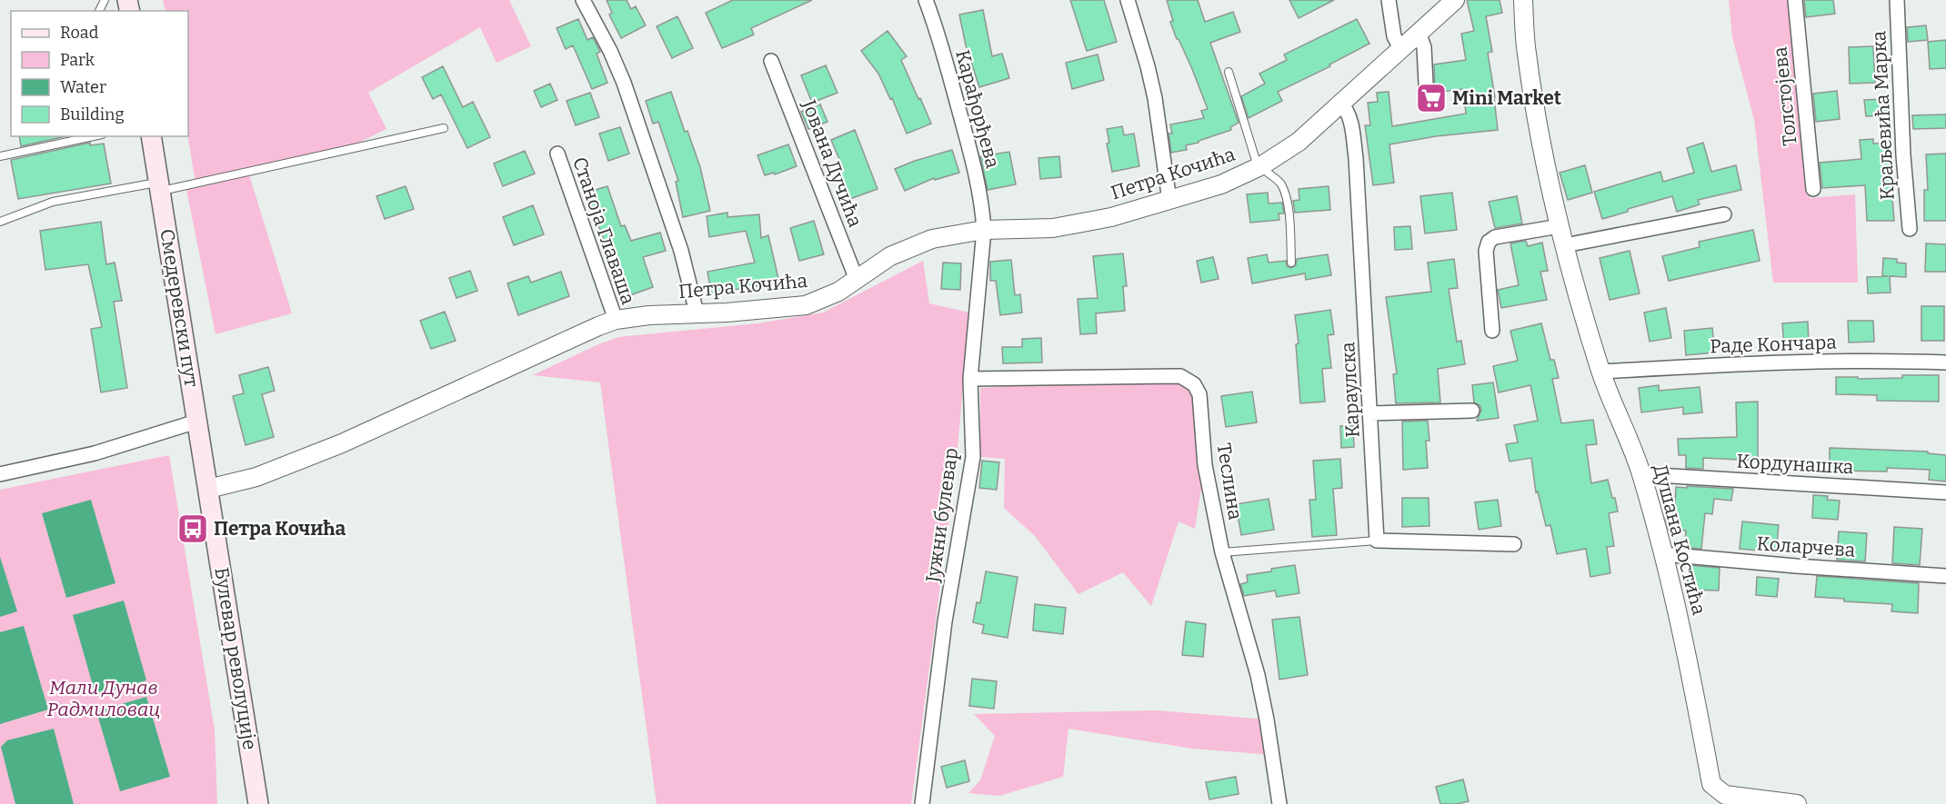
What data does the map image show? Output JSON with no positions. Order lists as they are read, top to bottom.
{
  "streets": {
    "main road": ["Смедеревски пут", "Булевар револуције"],
    "street": [
      "Толстојева",
      "Карађорђева",
      "Краљевића Марка",
      "Јована Дучића",
      "Петра Кочића",
      "Станоја Главаша",
      "Раде Кончара",
      "Караулска",
      "Кордунашка",
      "Теслина",
      "Јужни булевар",
      "Душана Костића",
      "Коларчева"
    ]
  },
  "crossings": [
    ["Карађорђева", "Петра Кочића"],
    ["Карађорђева", "Јужни булевар"],
    ["Јована Дучића", "Петра Кочића"],
    ["Петра Кочића", "Станоја Главаша"],
    ["Петра Кочића", "Смедеревски пут"],
    ["Петра Кочића", "Караулска"],
    ["Петра Кочића", "Јужни булевар"],
    ["Петра Кочића", "Булевар револуције"],
    ["Смедеревски пут", "Булевар револуције"],
    ["Раде Кончара", "Душана Костића"],
    ["Кордунашка", "Душана Костића"],
    ["Теслина", "Јужни булевар"],
    ["Душана Костића", "Коларчева"]
  ],
  "parks": ["Мали Дунав Радмиловац"],
  "places": {
    "supermarket": ["Mini Market"],
    "bus stop": ["Петра Кочића"]
  },
  "legend": [
    "Road",
    "Park",
    "Water",
    "Building"
  ]
}
